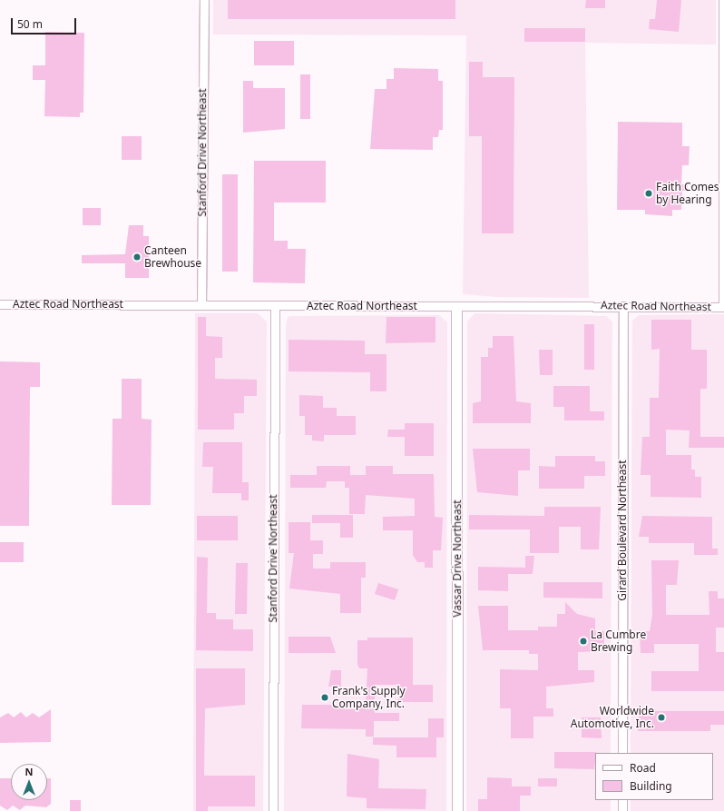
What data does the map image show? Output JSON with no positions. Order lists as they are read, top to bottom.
{
  "streets": {
    "street": [
      "Stanford Drive Northeast",
      "Aztec Road Northeast",
      "Girard Boulevard Northeast",
      "Vassar Drive Northeast"
    ]
  },
  "crossings": [
    ["Stanford Drive Northeast", "Aztec Road Northeast"],
    ["Aztec Road Northeast", "Girard Boulevard Northeast"],
    ["Aztec Road Northeast", "Vassar Drive Northeast"]
  ],
  "places": [
    "Faith Comes by Hearing",
    "Canteen Brewhouse",
    "La Cumbre Brewing",
    "Frank's Supply Company, Inc.",
    "Worldwide Automotive, Inc."
  ],
  "legend": ["Road", "Building"],
  "scale_bar": "50 m",
  "north": "top"
}
